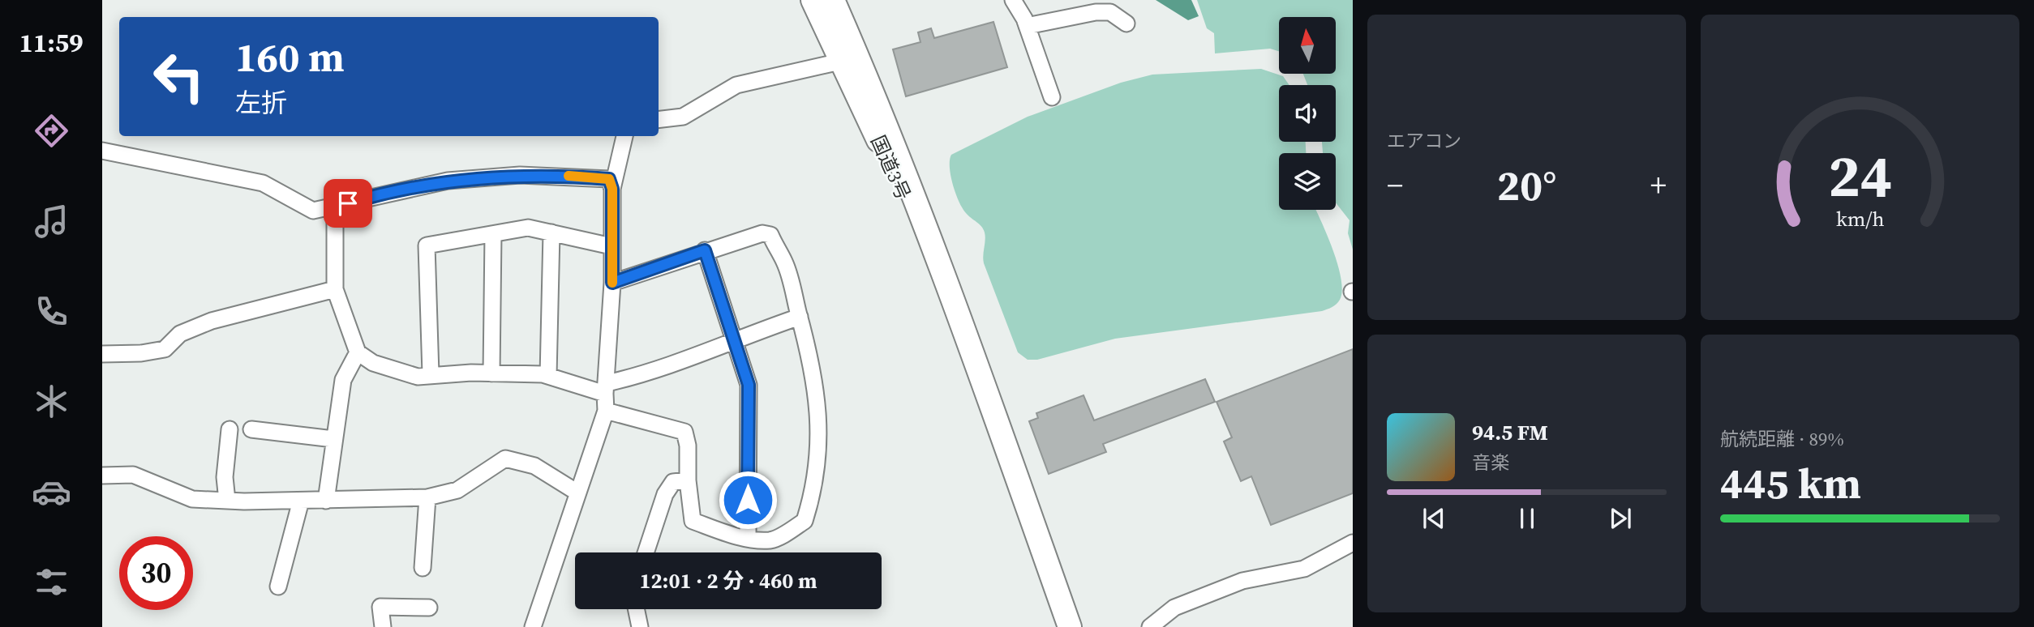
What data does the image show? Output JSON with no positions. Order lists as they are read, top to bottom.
{
  "streets": {
    "highway": ["国道3号"]
  },
  "north": "top",
  "page": {
    "tabs": "11:59",
    "tile": [
      "エアコン",
      ["航続距離 · 89%", "445 km"]
    ],
    "turn": ["160 m", "左折"],
    "heat": ["−", "20°", "+"],
    "song": ["94.5 FM", "音楽"],
    "limit": "30",
    "trip": "12:01 · 2 分 · 460 m",
    "gauge": ["24", "km/h"]
  }
}
